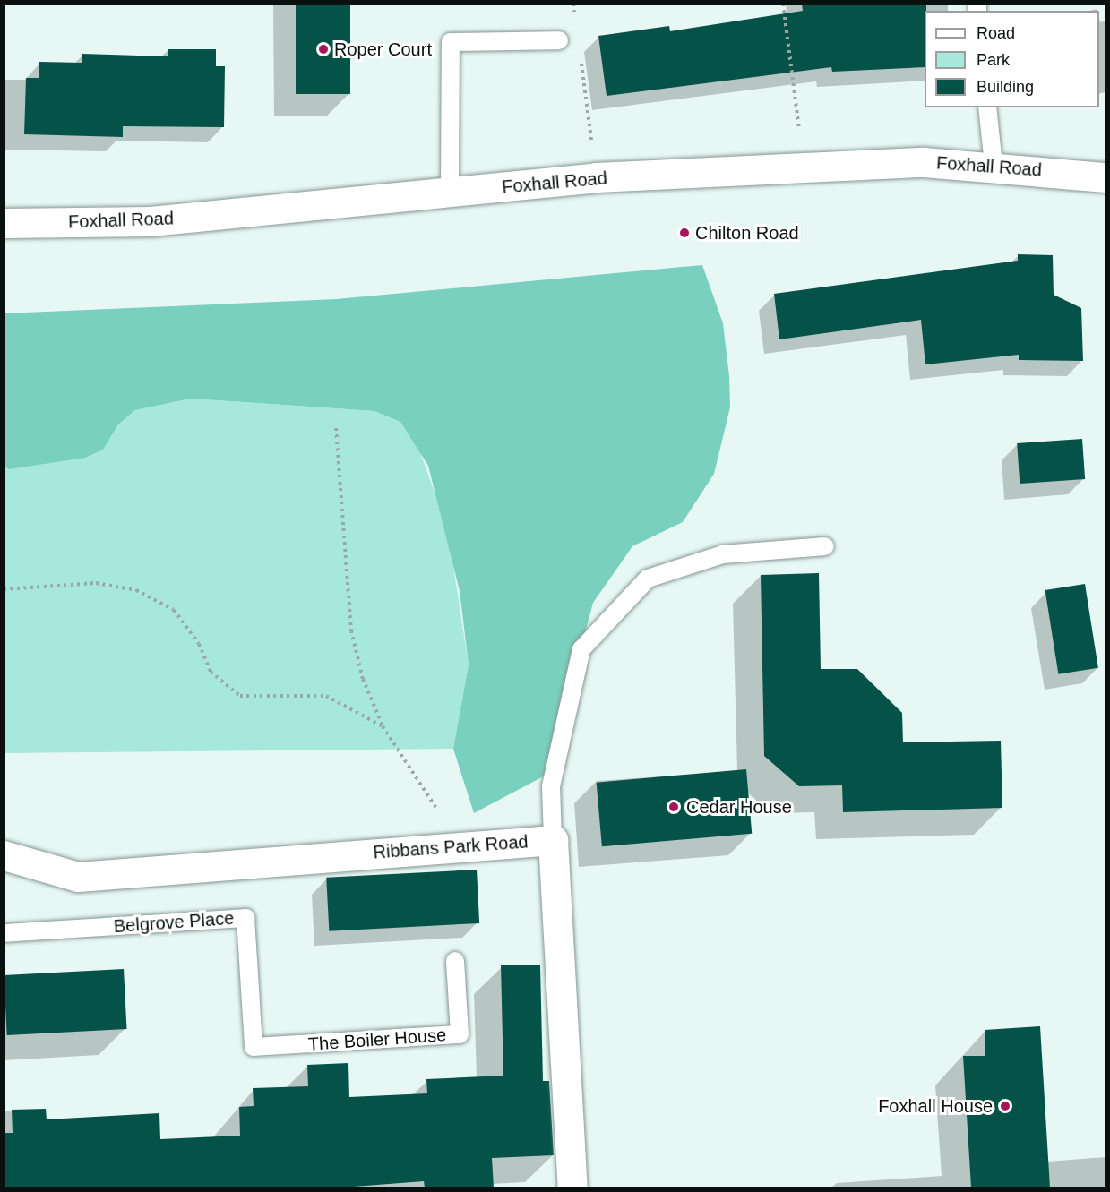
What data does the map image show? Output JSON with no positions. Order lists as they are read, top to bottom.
{
  "streets": {
    "street": ["Foxhall Road", "Ribbans Park Road"],
    "lane": ["Belgrove Place", "The Boiler House"]
  },
  "crossings": [
    ["Belgrove Place", "The Boiler House"]
  ],
  "places": [
    "Roper Court",
    "Chilton Road",
    "Cedar House",
    "Foxhall House"
  ],
  "legend": ["Road", "Park", "Building"]
}
